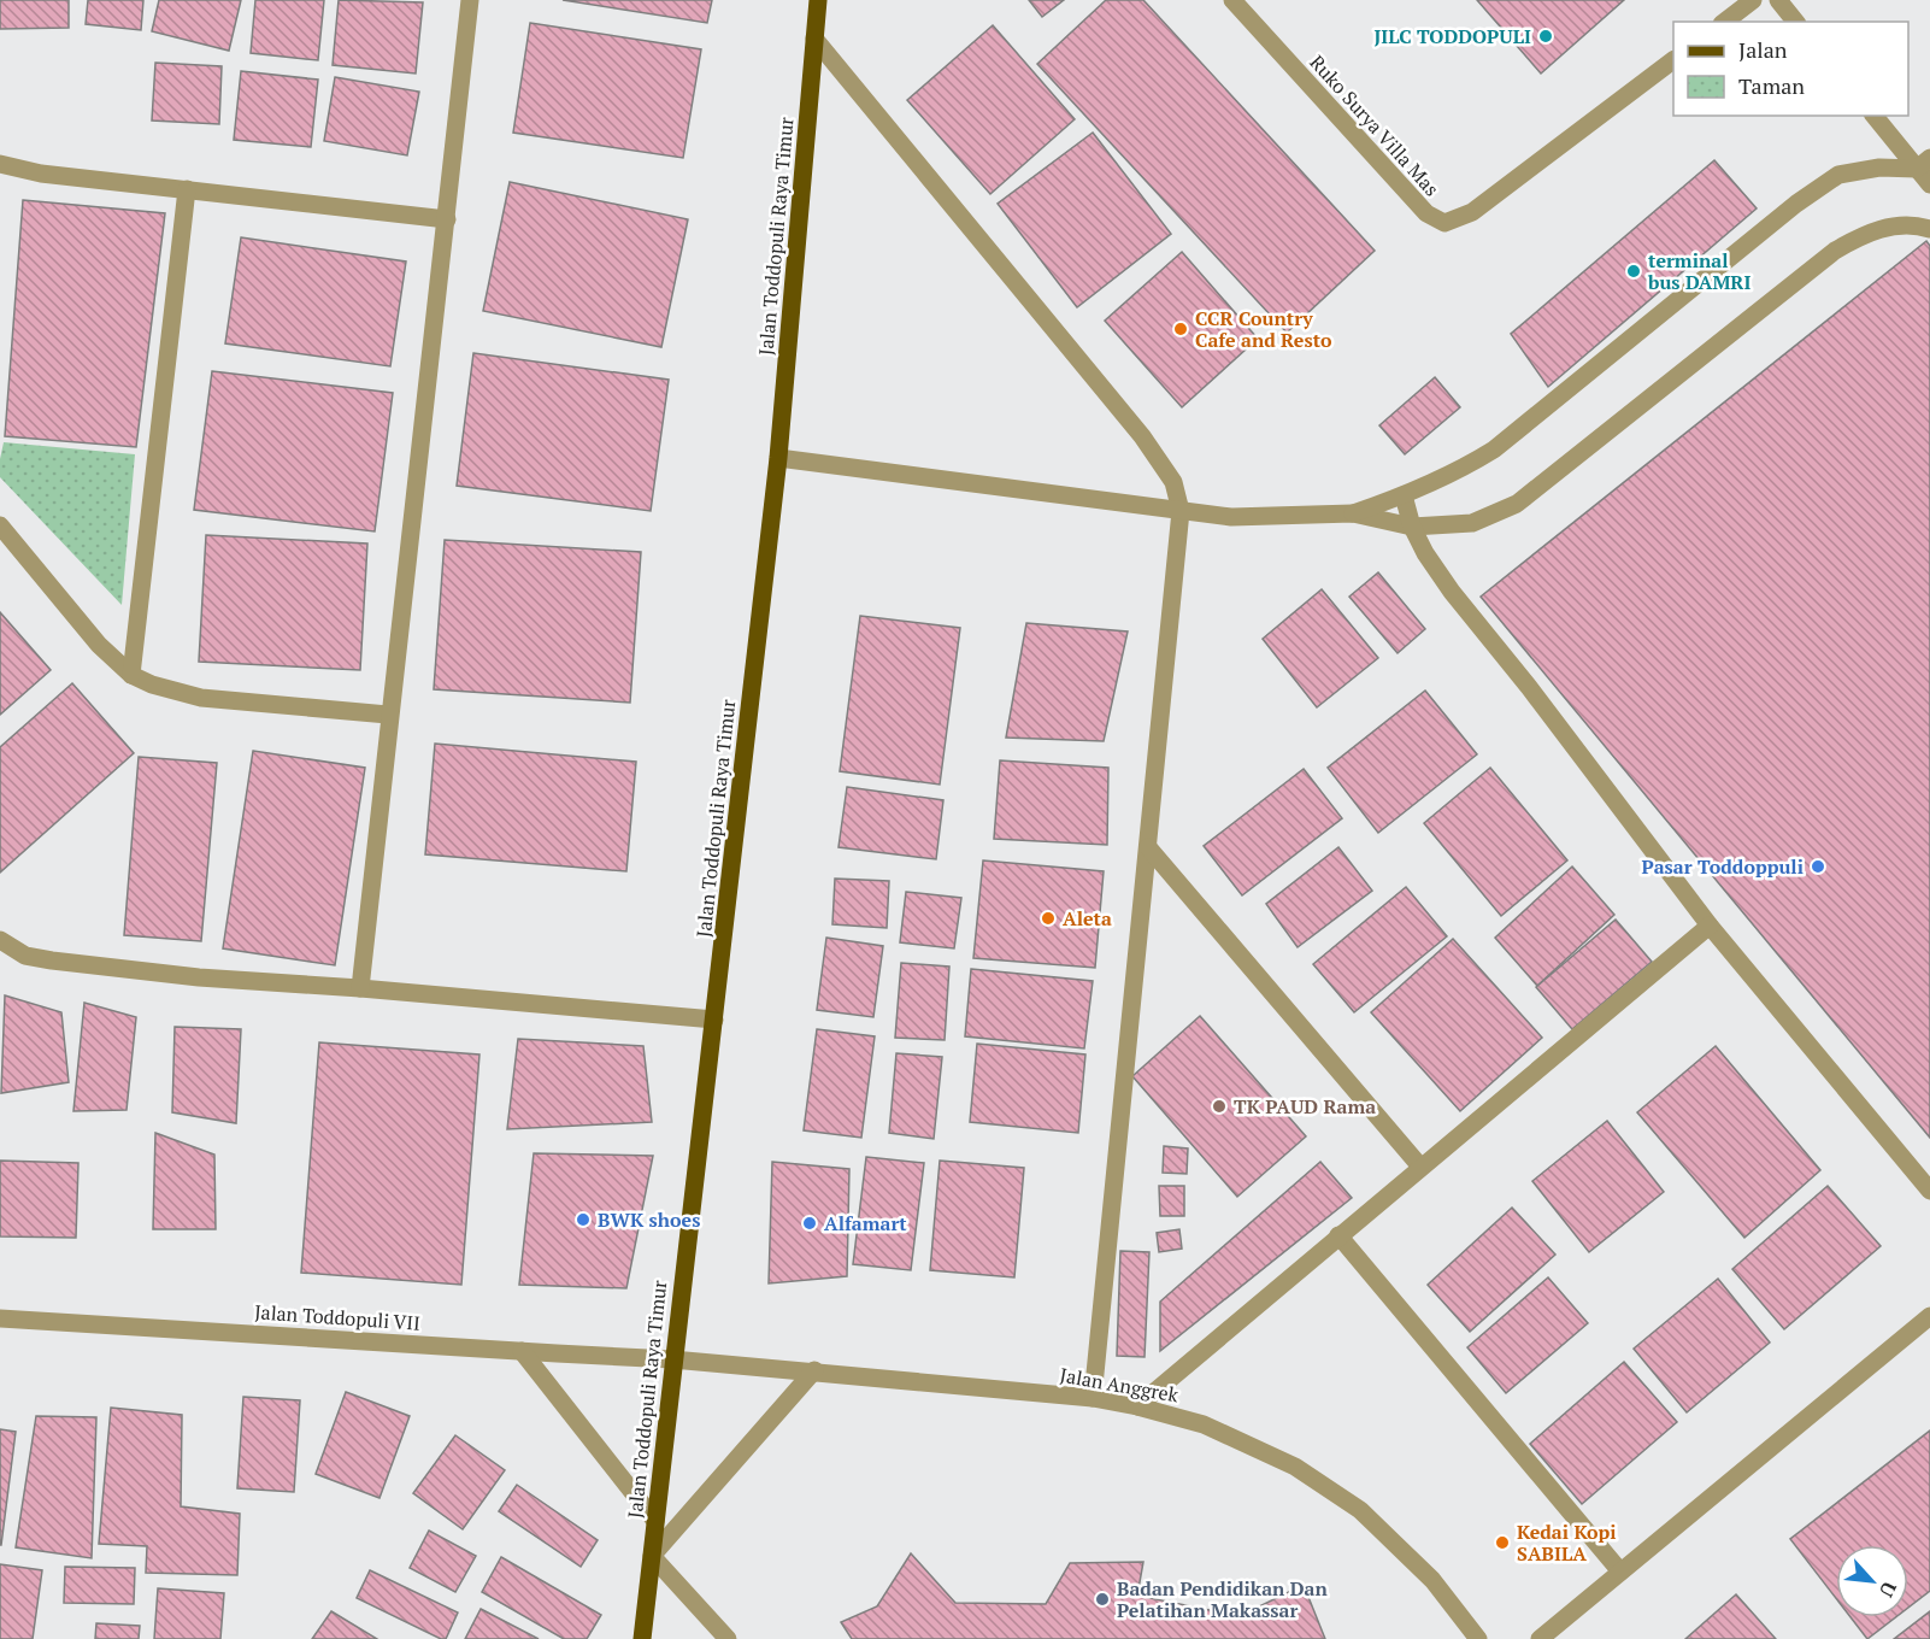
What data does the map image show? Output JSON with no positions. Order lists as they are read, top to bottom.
{
  "streets": {
    "main road": ["Jalan Toddopuli Raya Timur"],
    "street": ["Ruko Surya Villa Mas", "Jalan Toddopuli VII", "Jalan Anggrek"]
  },
  "crossings": [
    ["Jalan Toddopuli Raya Timur", "Jalan Toddopuli VII"],
    ["Jalan Toddopuli Raya Timur", "Jalan Anggrek"],
    ["Jalan Toddopuli VII", "Jalan Anggrek"]
  ],
  "places": [
    "JILC TODDOPULI",
    "terminal bus DAMRI",
    "CCR Country Cafe and Resto",
    "Pasar Toddoppuli",
    "Aleta",
    "TK PAUD Rama",
    "BWK shoes",
    "Alfamart",
    "Kedai Kopi SABILA",
    "Badan Pendidikan Dan Pelatihan Makassar"
  ],
  "legend": ["Jalan", "Taman"],
  "north": "bottom right"
}
